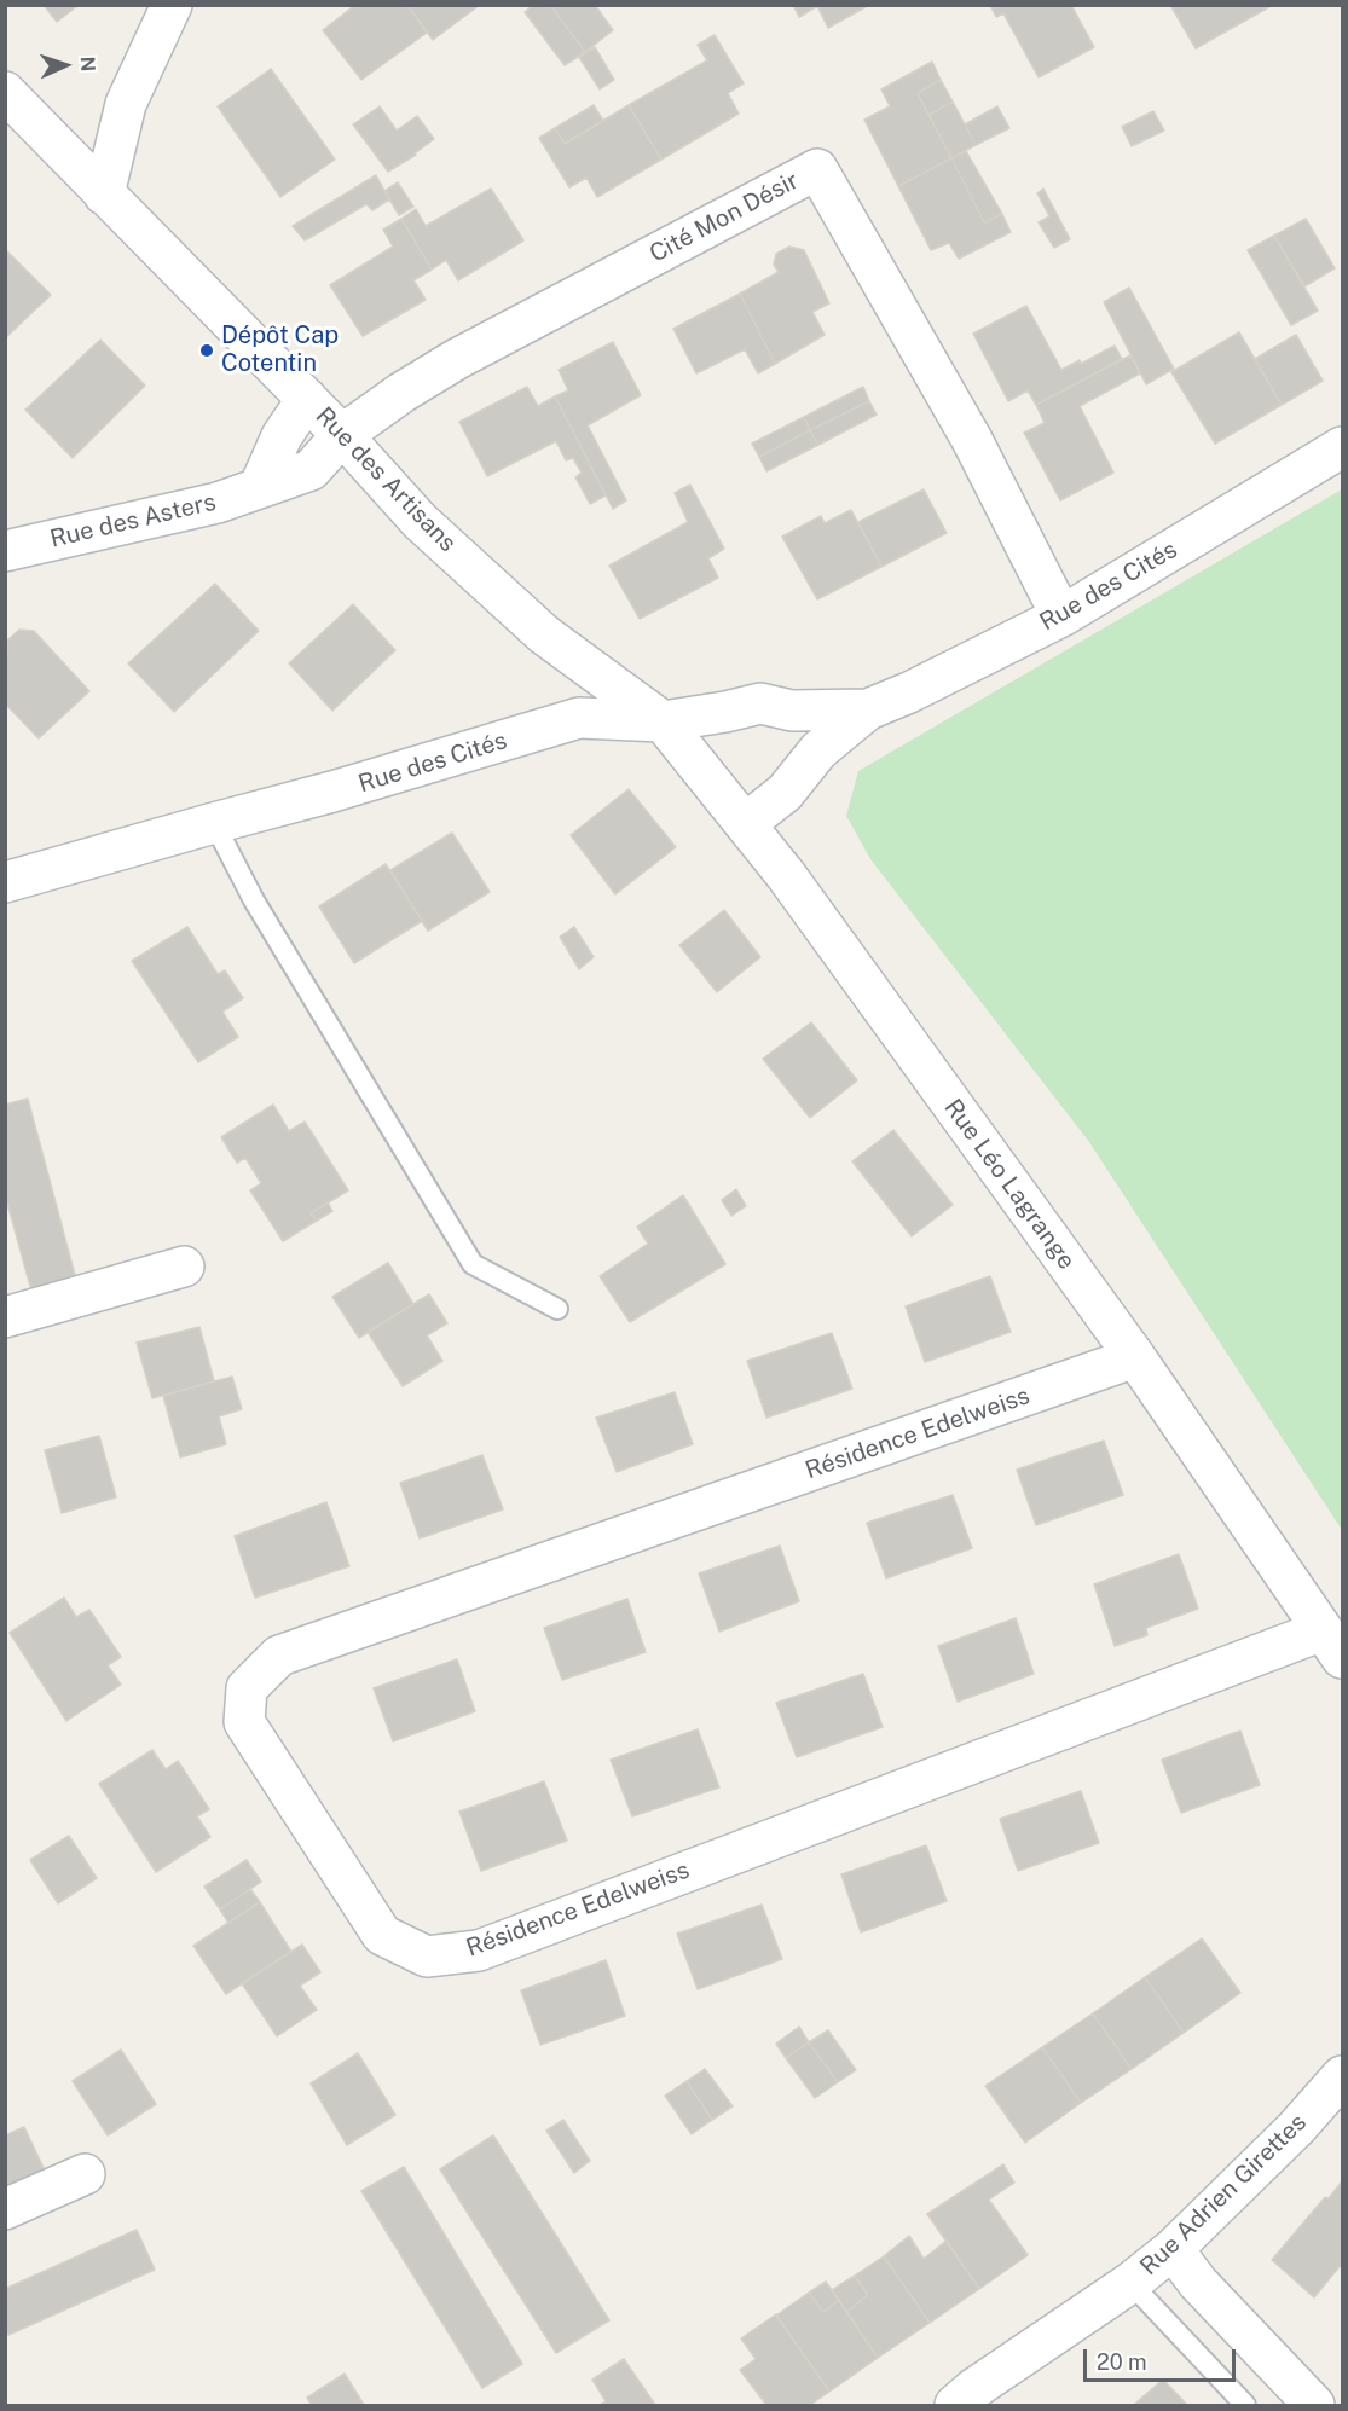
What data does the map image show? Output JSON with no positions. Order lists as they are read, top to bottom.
{
  "streets": {
    "street": [
      "Cité Mon Désir",
      "Rue des Artisans",
      "Rue des Asters",
      "Rue des Cités",
      "Rue Léo Lagrange",
      "Résidence Edelweiss",
      "Rue Adrien Girettes"
    ]
  },
  "crossings": [
    ["Cité Mon Désir", "Rue des Artisans"],
    ["Cité Mon Désir", "Rue des Asters"],
    ["Cité Mon Désir", "Rue des Cités"],
    ["Rue des Artisans", "Rue des Asters"],
    ["Rue des Artisans", "Rue des Cités"],
    ["Rue des Artisans", "Rue Léo Lagrange"],
    ["Rue des Cités", "Rue Léo Lagrange"],
    ["Rue Léo Lagrange", "Résidence Edelweiss"]
  ],
  "places": ["Dépôt Cap Cotentin"],
  "scale_bar": "20 m",
  "north": "right"
}
